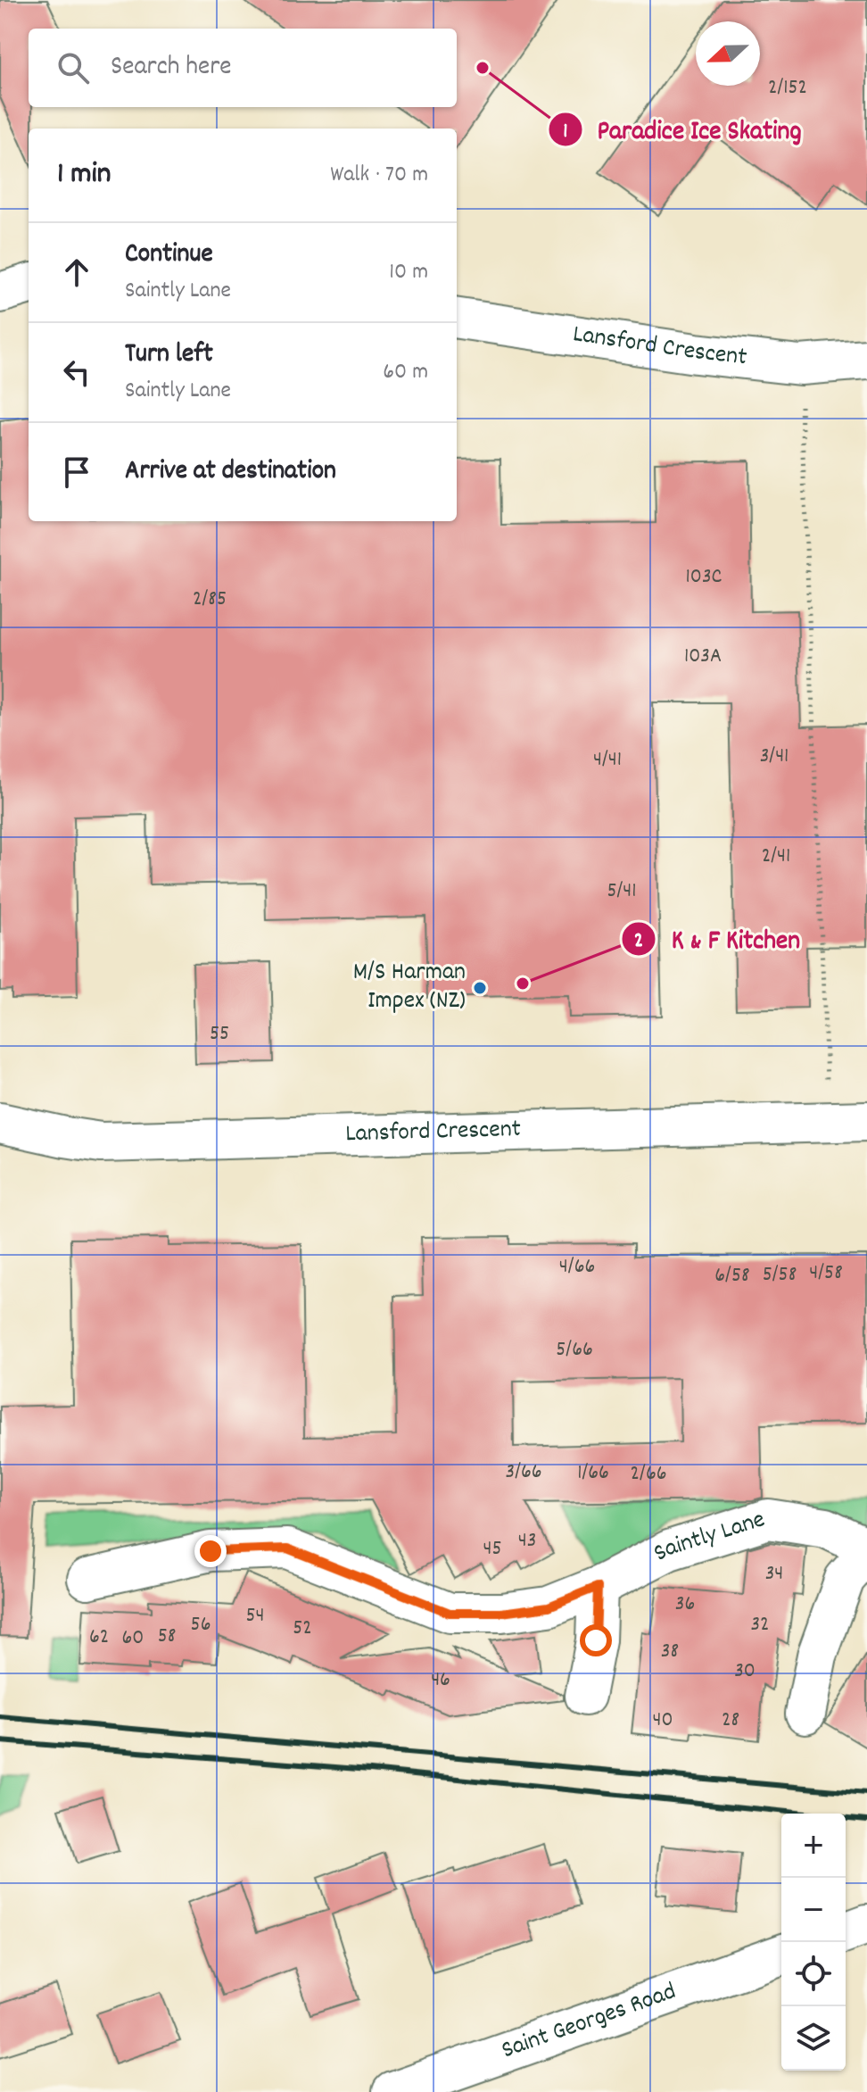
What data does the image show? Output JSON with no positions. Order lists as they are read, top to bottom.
{
  "streets": {
    "street": ["Lansford Crescent", "Saintly Lane", "Saint Georges Road"]
  },
  "places": ["Paradice Ice Skating", "K & F Kitchen", "M/S Harman Impex (NZ)"],
  "house_numbers": [
    "2/152",
    "103C",
    "2/85",
    "103A",
    "3/41",
    "4/41",
    "2/41",
    "5/41",
    "55",
    "4/66",
    "4/58",
    "5/58",
    "6/58",
    "5/66",
    "3/66",
    "1/66",
    "2/66",
    "43",
    "45",
    "34",
    "36",
    "54",
    "56",
    "32",
    "52",
    "58",
    "62",
    "60",
    "38",
    "30",
    "46",
    "40",
    "28"
  ],
  "north": "left",
  "page": {
    "search": "Search here",
    "heading": ["1 min", "Walk · 70 m"],
    "list": [
      ["Continue", "Saintly Lane", "10 m"],
      ["Turn left", "Saintly Lane", "60 m"],
      "Arrive at destination"
    ],
    "map_buttons": ["+", "−"]
  }
}
